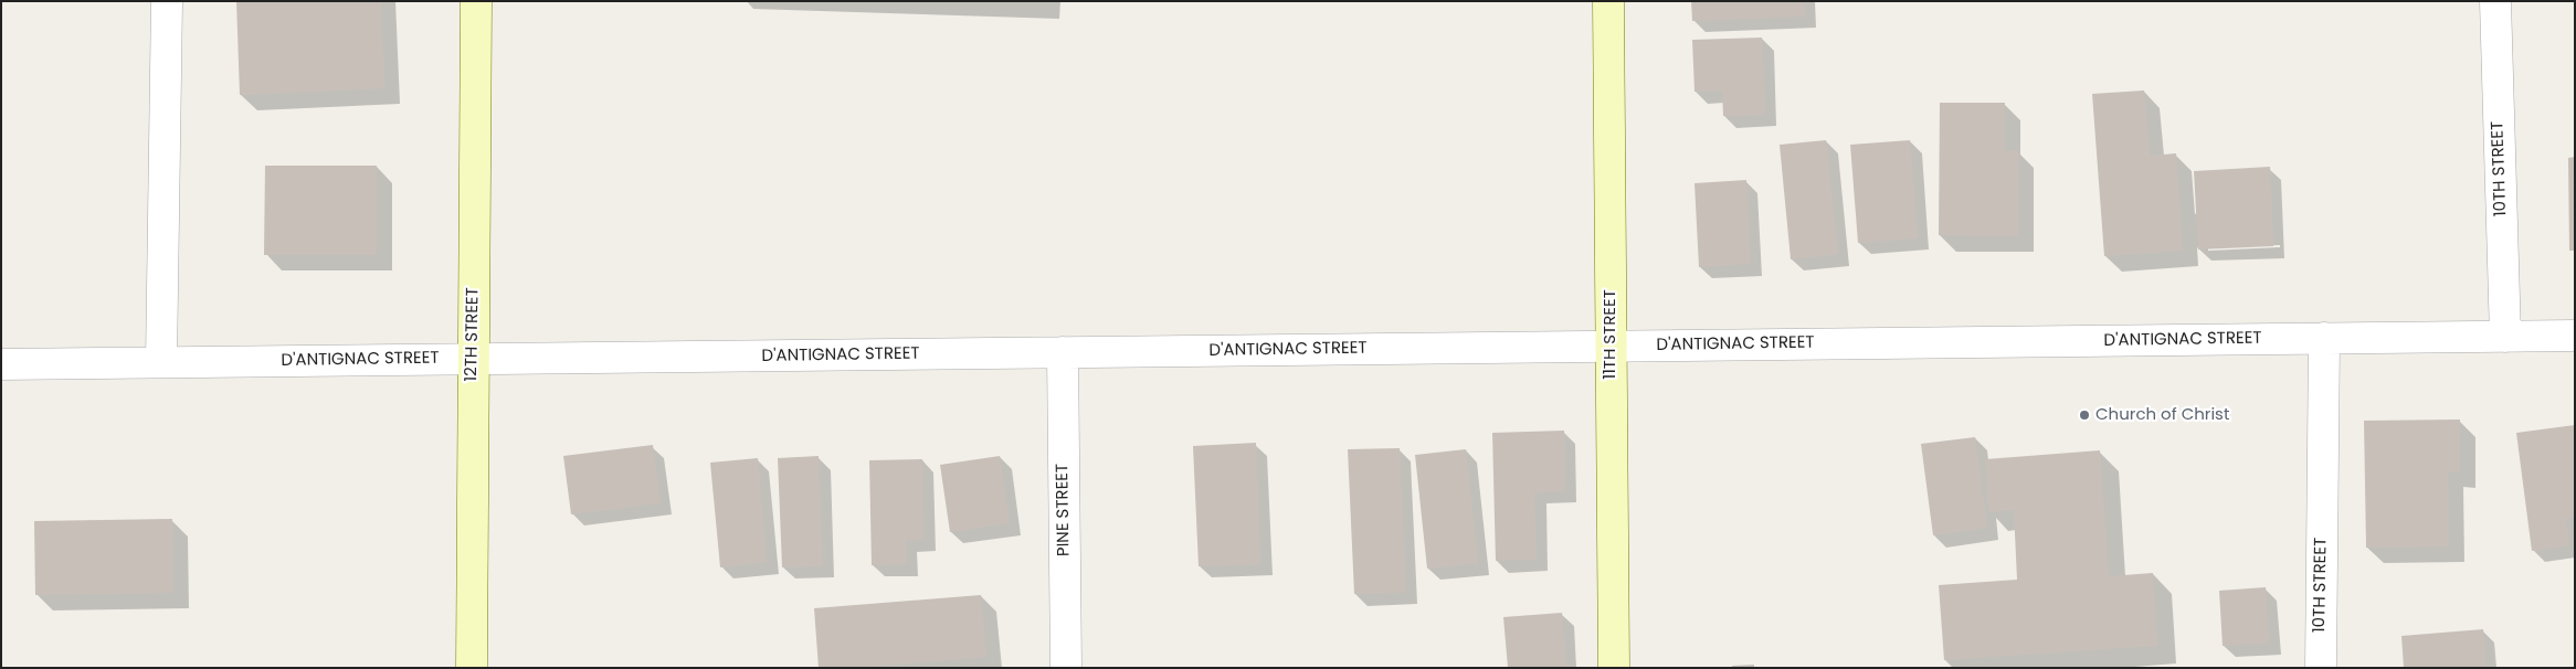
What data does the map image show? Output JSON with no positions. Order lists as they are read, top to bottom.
{
  "streets": {
    "street": [
      "10TH STREET",
      "12TH STREET",
      "11TH STREET",
      "D'ANTIGNAC STREET",
      "PINE STREET"
    ]
  },
  "crossings": [
    ["10TH STREET", "D'ANTIGNAC STREET"],
    ["12TH STREET", "D'ANTIGNAC STREET"],
    ["11TH STREET", "D'ANTIGNAC STREET"],
    ["D'ANTIGNAC STREET", "PINE STREET"]
  ],
  "places": ["Church of Christ"]
}
